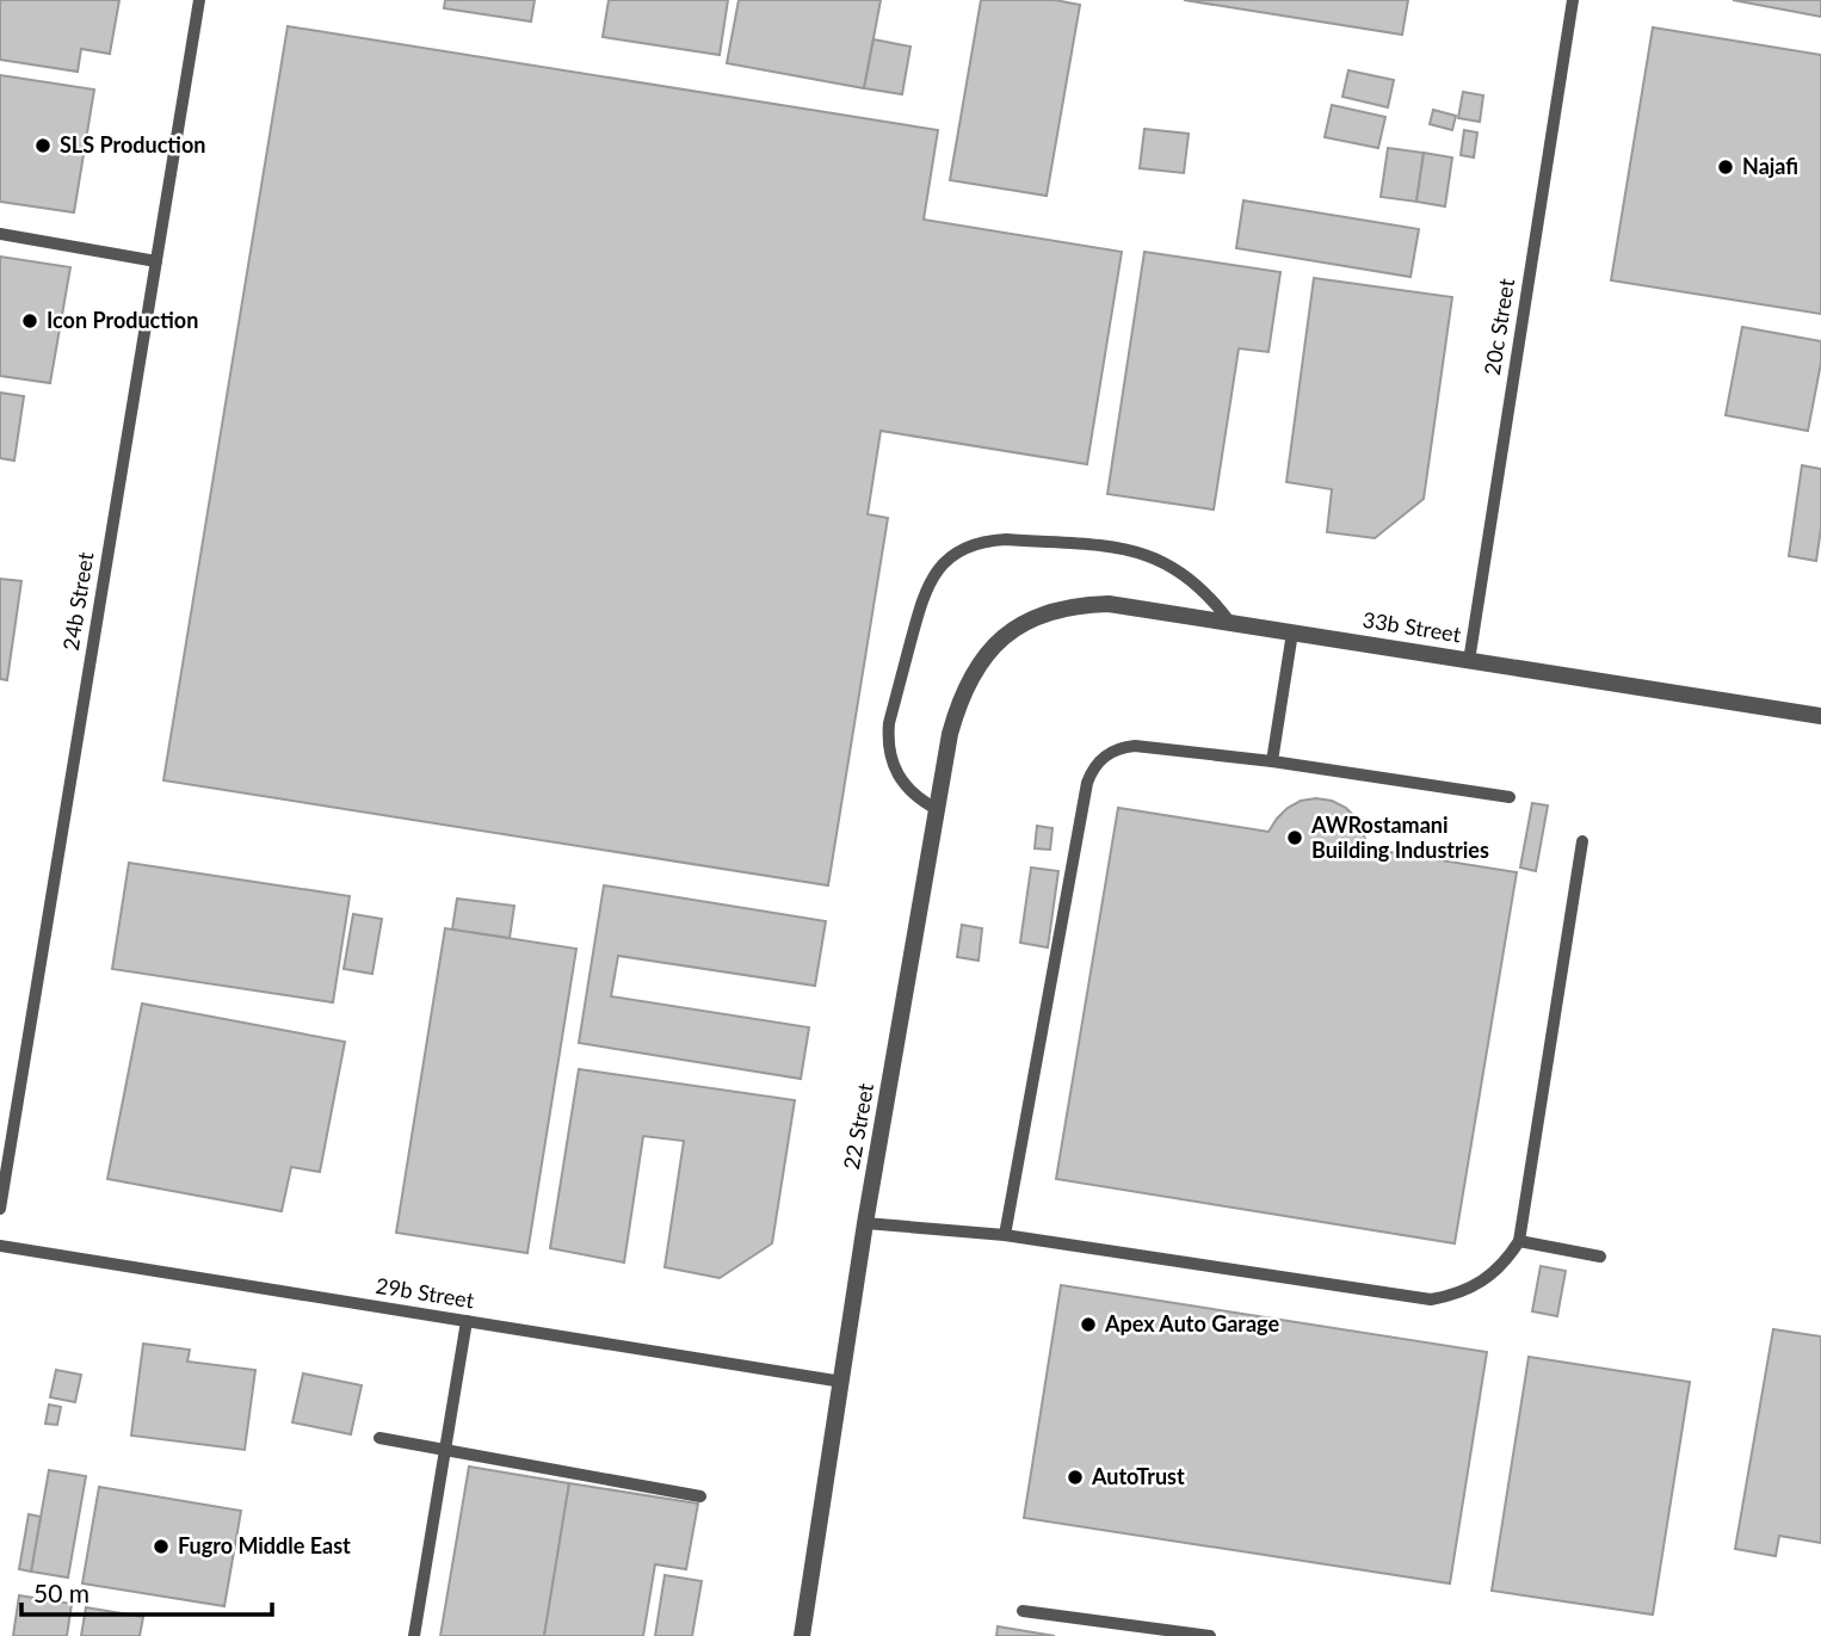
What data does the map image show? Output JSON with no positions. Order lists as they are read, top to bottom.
{
  "streets": {
    "street": ["33b Street", "22 Street"],
    "lane": ["20c Street", "24b Street", "29b Street"]
  },
  "crossings": [
    ["20c Street", "33b Street"],
    ["33b Street", "22 Street"],
    ["22 Street", "29b Street"]
  ],
  "places": [
    "SLS Production",
    "Najafi",
    "Icon Production",
    "AWRostamani Building Industries",
    "Apex Auto Garage",
    "AutoTrust",
    "Fugro Middle East"
  ],
  "scale_bar": "50 m"
}
